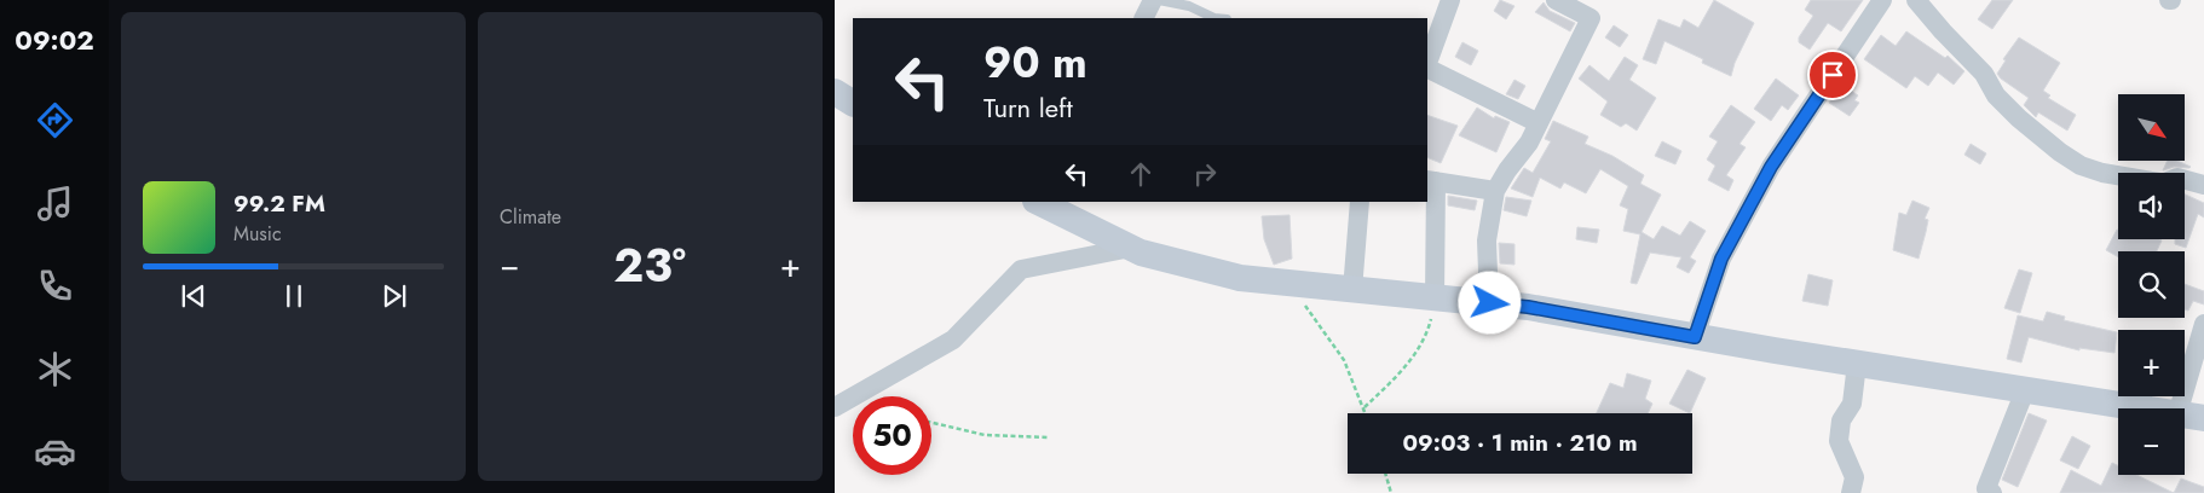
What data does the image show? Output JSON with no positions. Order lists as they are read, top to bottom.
{
  "north": "bottom right",
  "page": {
    "tabs": "09:02",
    "tile": "Climate",
    "turn": ["90 m", "Turn left"],
    "map_buttons": ["+", "−"],
    "song": ["99.2 FM", "Music"],
    "heat": ["−", "23°", "+"],
    "limit": "50",
    "trip": "09:03 · 1 min · 210 m"
  }
}
